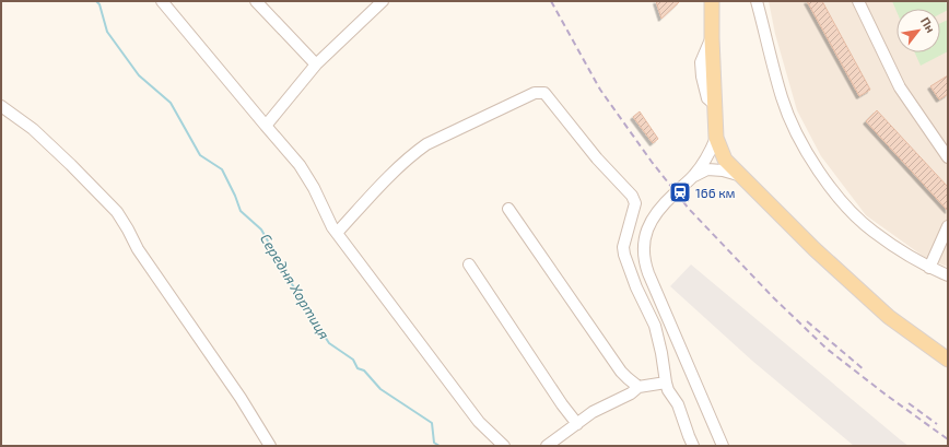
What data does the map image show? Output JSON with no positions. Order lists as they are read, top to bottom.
{
  "water": ["Середня Хортиця"],
  "places": {
    "station": ["166 км"]
  },
  "north": "top right"
}
